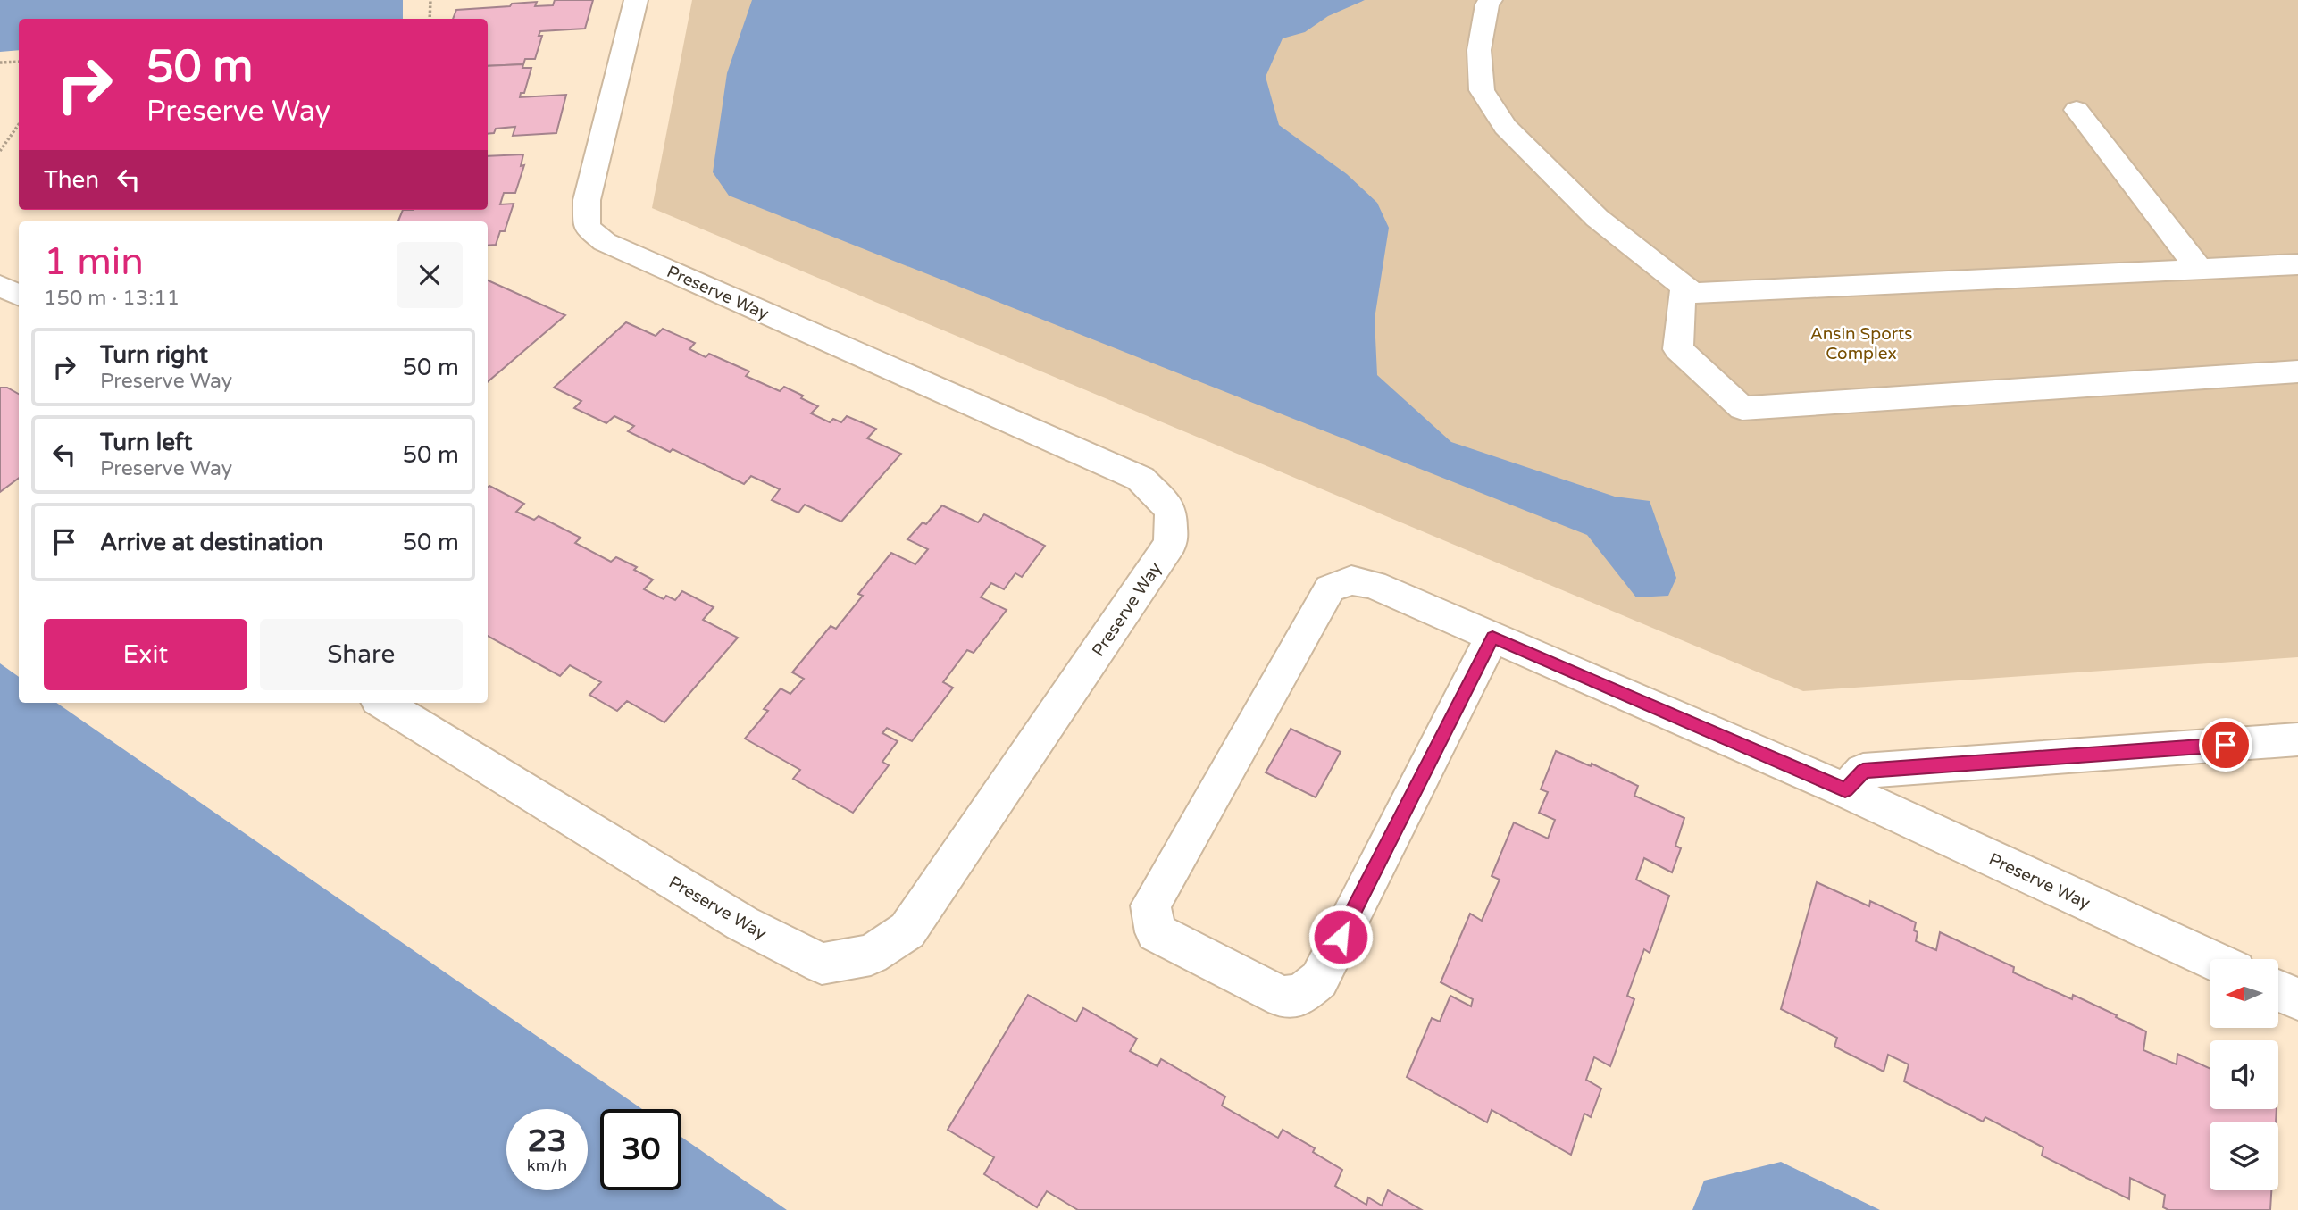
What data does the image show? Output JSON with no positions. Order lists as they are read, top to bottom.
{
  "streets": {
    "street": ["Preserve Way"]
  },
  "parks": ["Ansin Sports Complex"],
  "north": "left",
  "page": {
    "turn": ["50 m", "Preserve Way"],
    "then": "Then",
    "heading": ["1 min", "150 m · 13:11"],
    "list": [
      {
        "name": "Turn right",
        "note": "Preserve Way",
        "value": "50 m"
      },
      {
        "name": "Turn left",
        "note": "Preserve Way",
        "value": "50 m"
      },
      {
        "name": "Arrive at destination",
        "value": "50 m"
      }
    ],
    "buttons": ["Exit", "Share"],
    "speed": "23 km/h",
    "limit": "30"
  }
}
